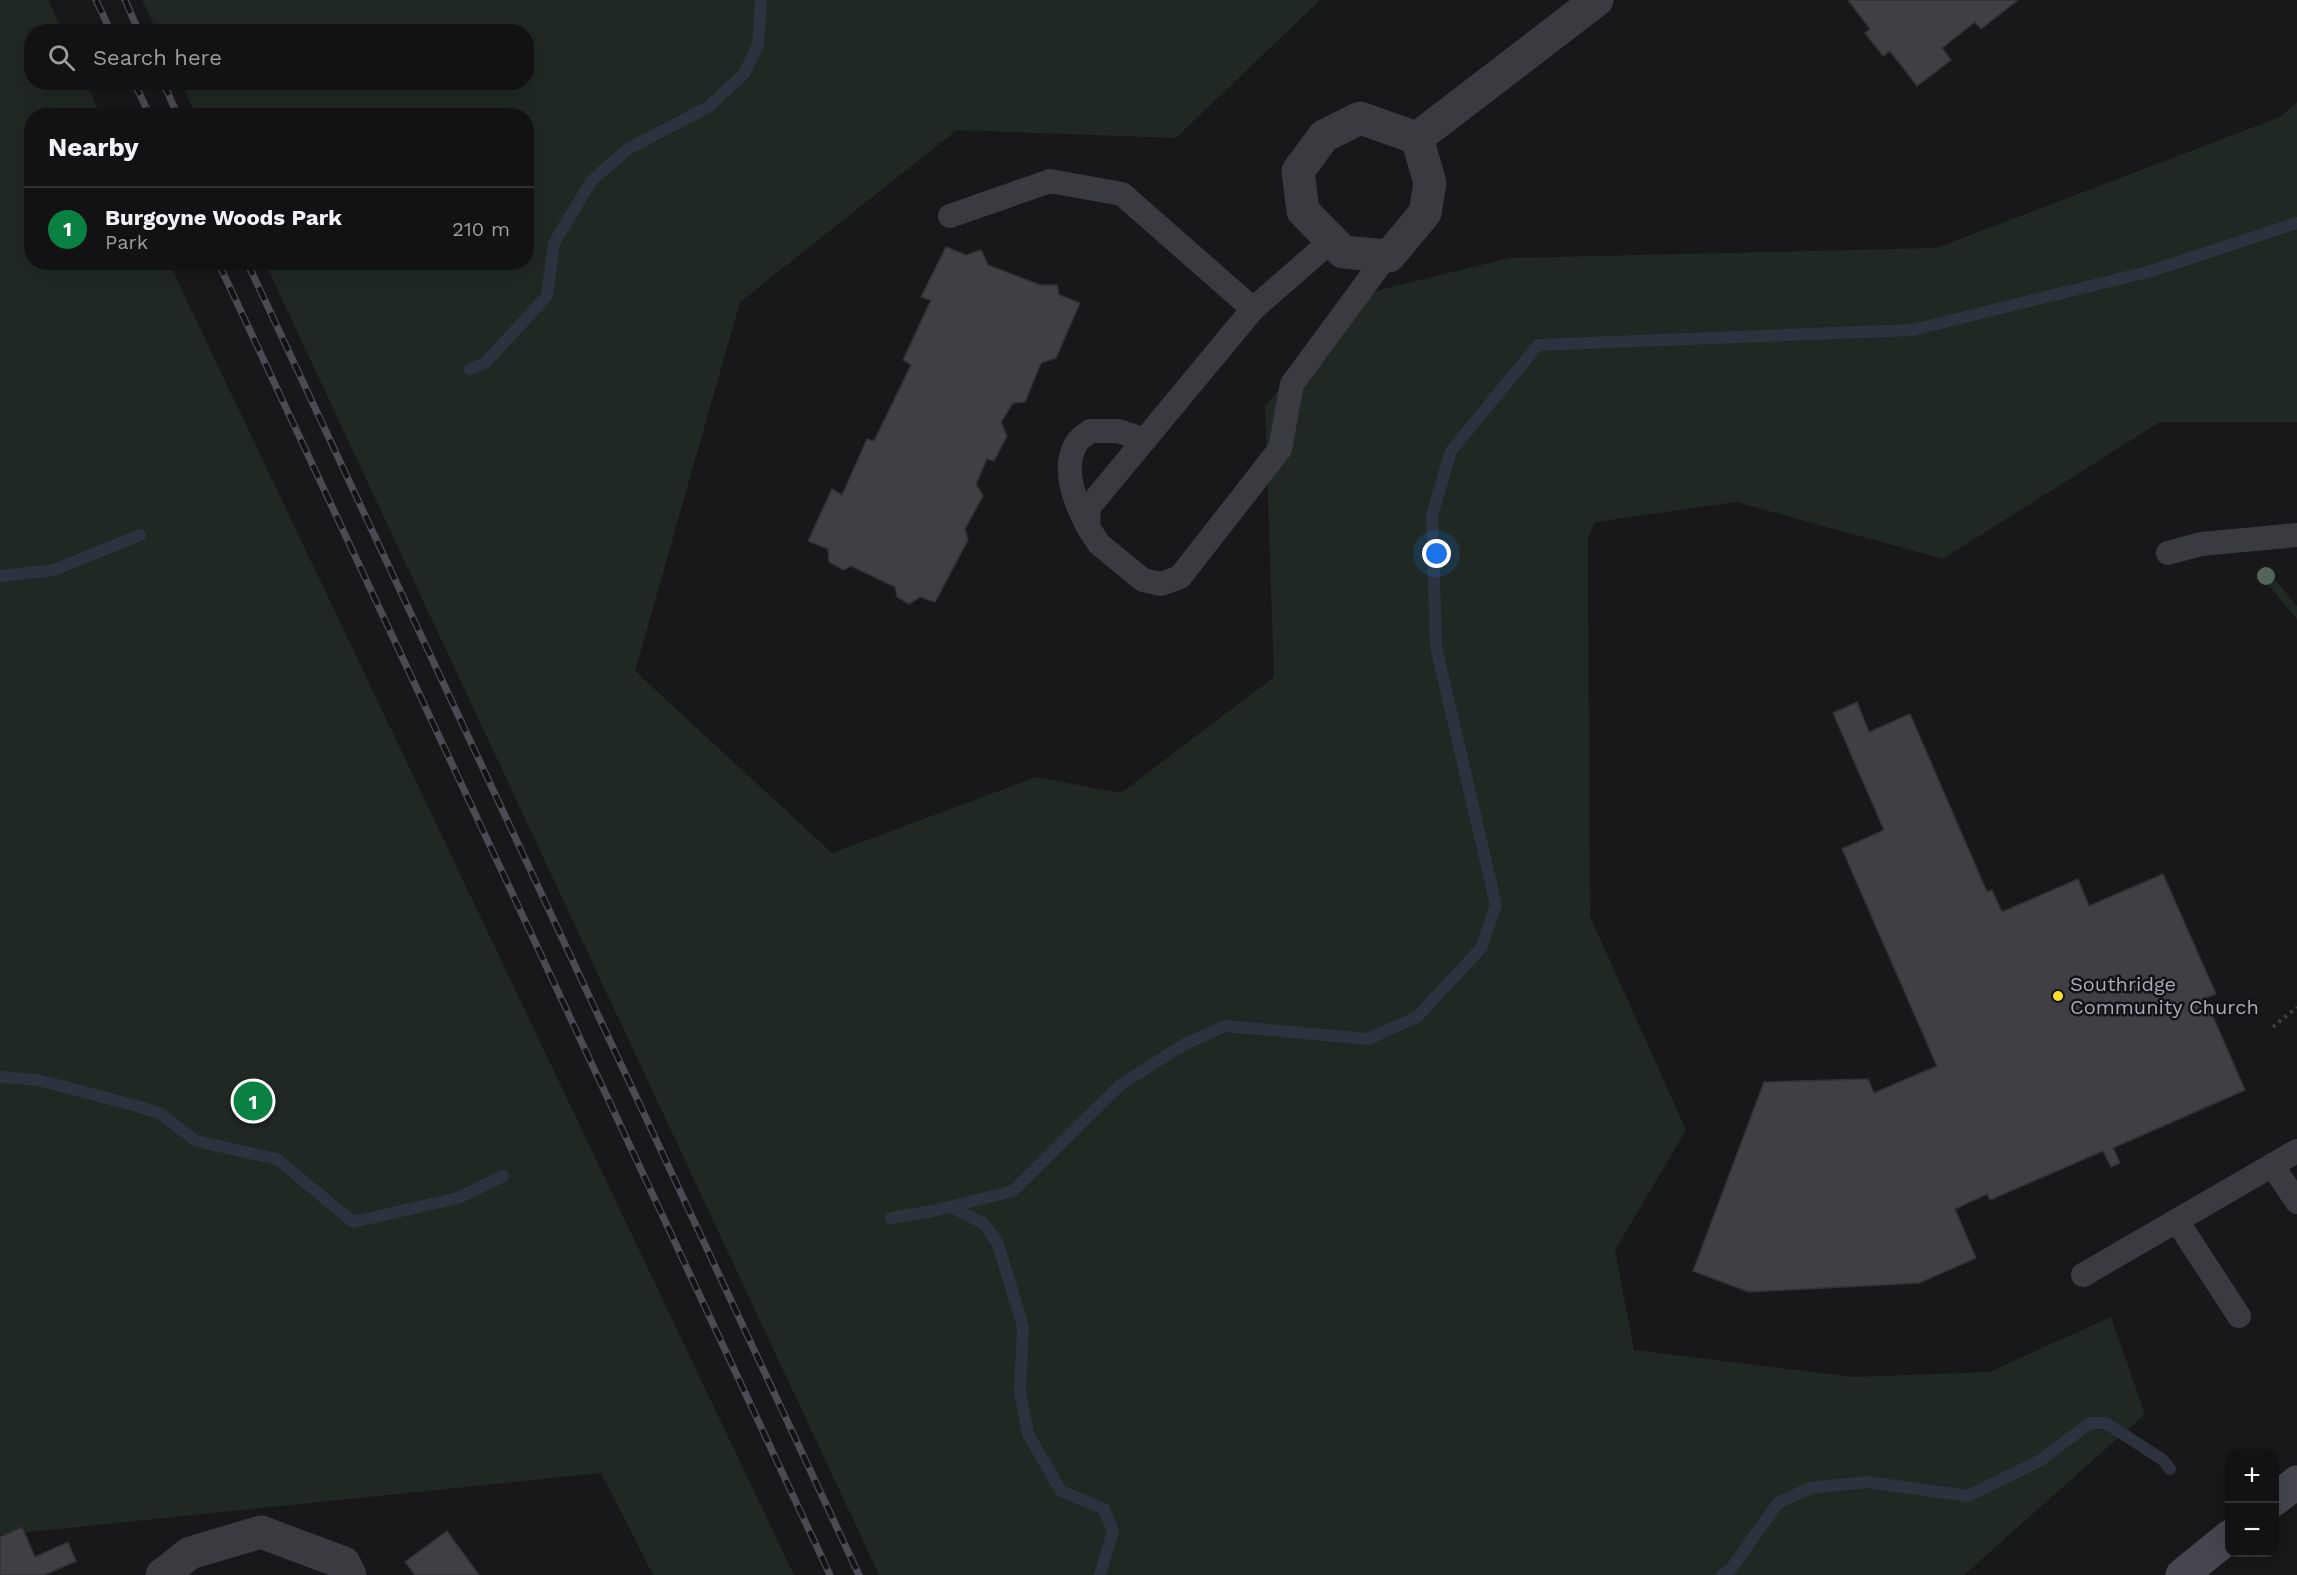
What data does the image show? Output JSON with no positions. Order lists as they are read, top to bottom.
{
  "places": ["Southridge Community Church"],
  "page": {
    "search": "Search here",
    "heading": "Nearby",
    "list": [
      {
        "mark": "1",
        "name": "Burgoyne Woods Park",
        "note": "Park",
        "value": "210 m"
      }
    ],
    "pins": "1",
    "map_buttons": ["+", "−"]
  }
}
